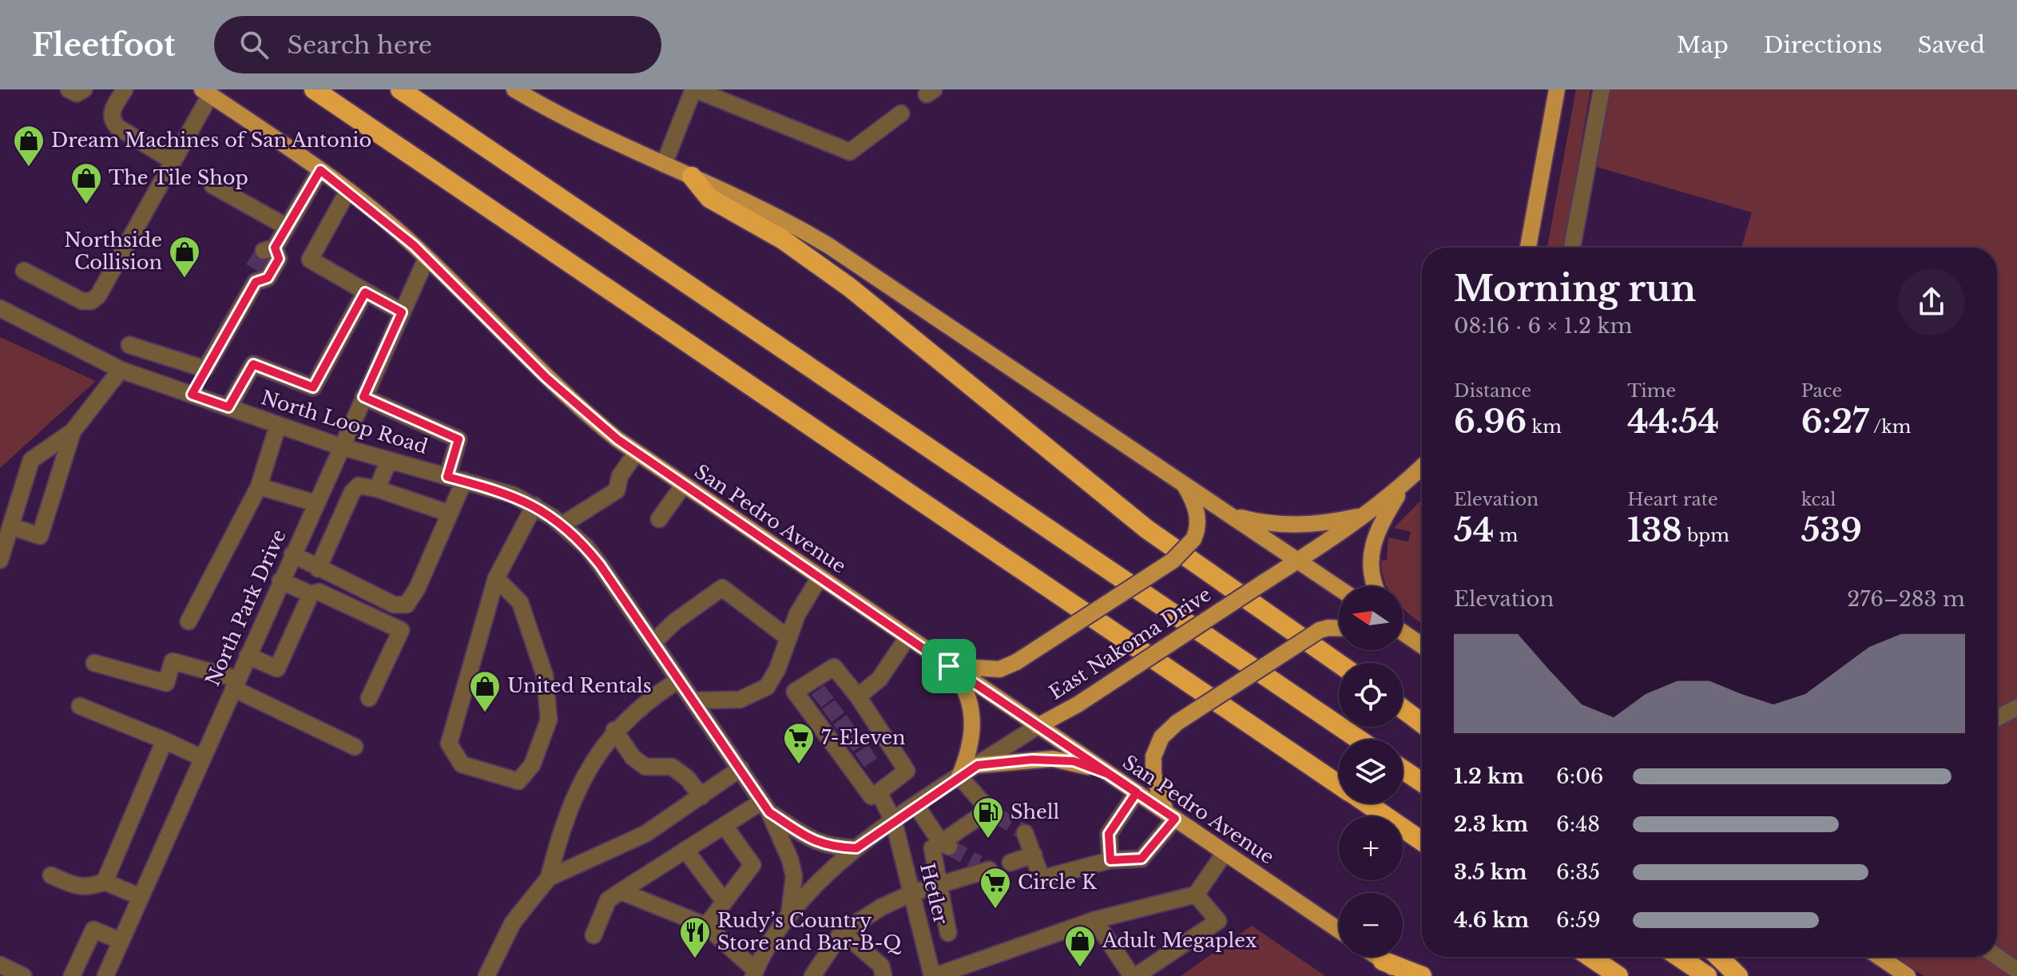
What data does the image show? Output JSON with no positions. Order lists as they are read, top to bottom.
{
  "streets": {
    "main road": ["San Pedro Avenue", "East Nakoma Drive"],
    "street": ["North Loop Road", "North Park Drive", "Hetler"]
  },
  "crossings": [
    ["North Loop Road", "North Park Drive"],
    ["North Loop Road", "East Nakoma Drive"],
    ["San Pedro Avenue", "North Park Drive"],
    ["San Pedro Avenue", "East Nakoma Drive"],
    ["East Nakoma Drive", "Hetler"]
  ],
  "places": {
    "shop": [
      "Dream Machines of San Antonio",
      "The Tile Shop",
      "Northside Collision",
      "United Rentals",
      "Adult Megaplex"
    ],
    "supermarket": ["7-Eleven", "Circle K"],
    "fuel station": ["Shell"],
    "restaurant": ["Rudy’s Country Store and Bar-B-Q"]
  },
  "north": "left",
  "page": {
    "header": "Fleetfoot",
    "search": "Search here",
    "nav": ["Map", "Directions", "Saved"],
    "heading": ["Morning run", "08:16 · 6 × 1.2 km"],
    "stats": [
      ["Distance", "6.96 km"],
      ["Time", "44:54"],
      ["Pace", "6:27 /km"],
      ["Elevation", "54 m"],
      ["Heart rate", "138 bpm"],
      ["kcal", "539"]
    ],
    "chart": ["Elevation", "276–283 m"],
    "map_buttons": ["+", "−"],
    "list": [
      {
        "name": "1.2 km",
        "note": "6:06"
      },
      {
        "name": "2.3 km",
        "note": "6:48"
      },
      {
        "name": "3.5 km",
        "note": "6:35"
      },
      {
        "name": "4.6 km",
        "note": "6:59"
      }
    ]
  }
}
